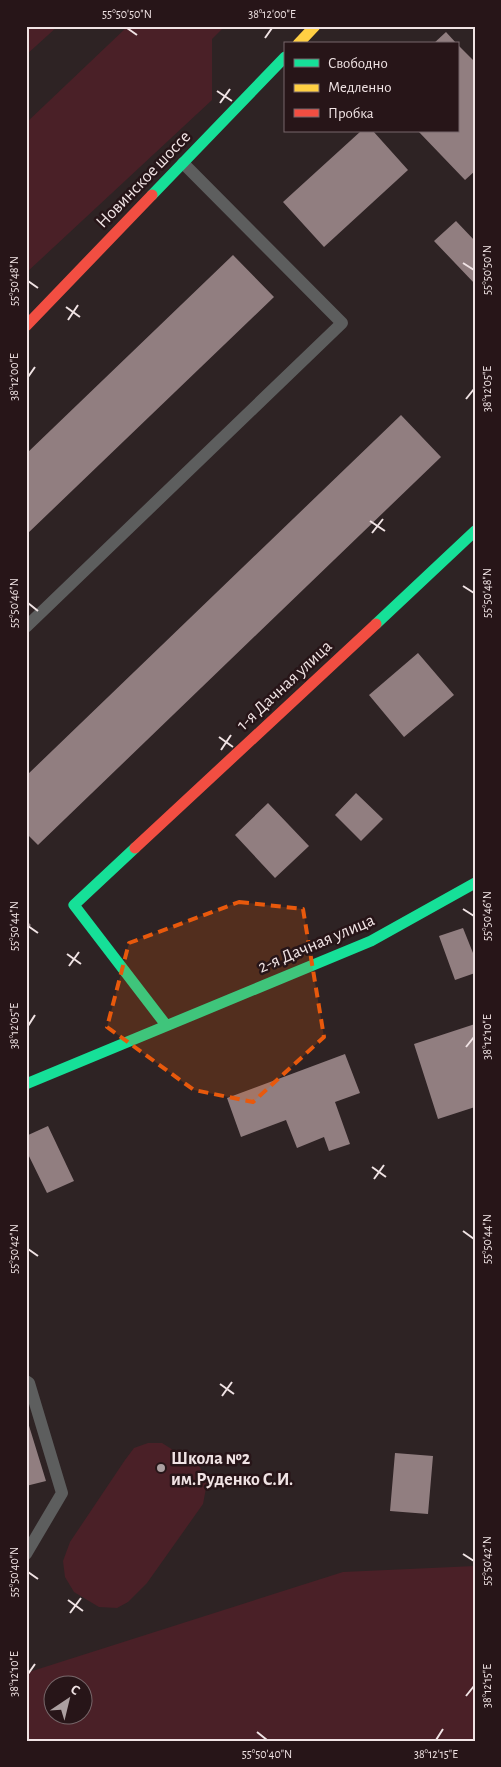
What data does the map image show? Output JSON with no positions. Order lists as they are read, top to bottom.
{
  "streets": {
    "street": ["Новинское шоссе", "1-я Дачная улица", "2-я Дачная улица"]
  },
  "crossings": [
    ["1-я Дачная улица", "2-я Дачная улица"]
  ],
  "places": ["Школа №2 им.Руденко С.И."],
  "legend": ["Свободно", "Медленно", "Пробка"],
  "north": "top right",
  "coordinates": [
    "55°50'50\"N",
    "38°12'00\"E",
    "55°50'48\"N",
    "38°12'05\"E",
    "55°50'46\"N",
    "55°50'44\"N",
    "38°12'10\"E",
    "55°50'42\"N",
    "55°50'40\"N",
    "38°12'15\"E"
  ]
}
